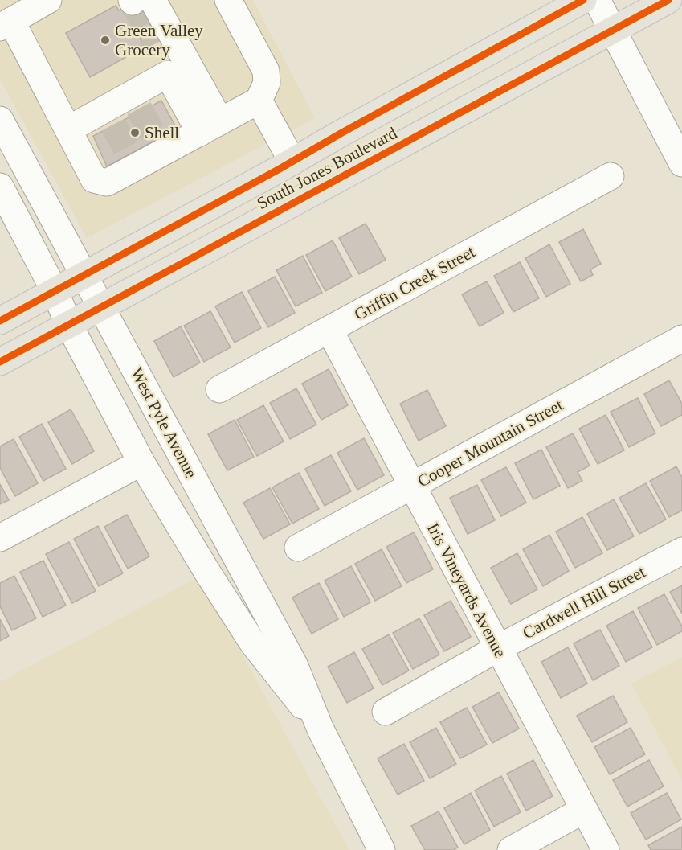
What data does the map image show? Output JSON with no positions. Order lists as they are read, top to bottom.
{
  "streets": {
    "main road": ["South Jones Boulevard"],
    "street": [
      "Griffin Creek Street",
      "West Pyle Avenue",
      "Cooper Mountain Street",
      "Iris Vineyards Avenue",
      "Cardwell Hill Street"
    ]
  },
  "crossings": [
    ["South Jones Boulevard", "West Pyle Avenue"],
    ["Griffin Creek Street", "Iris Vineyards Avenue"],
    ["Cooper Mountain Street", "Iris Vineyards Avenue"],
    ["Iris Vineyards Avenue", "Cardwell Hill Street"]
  ],
  "places": ["Green Valley Grocery", "Shell"]
}
